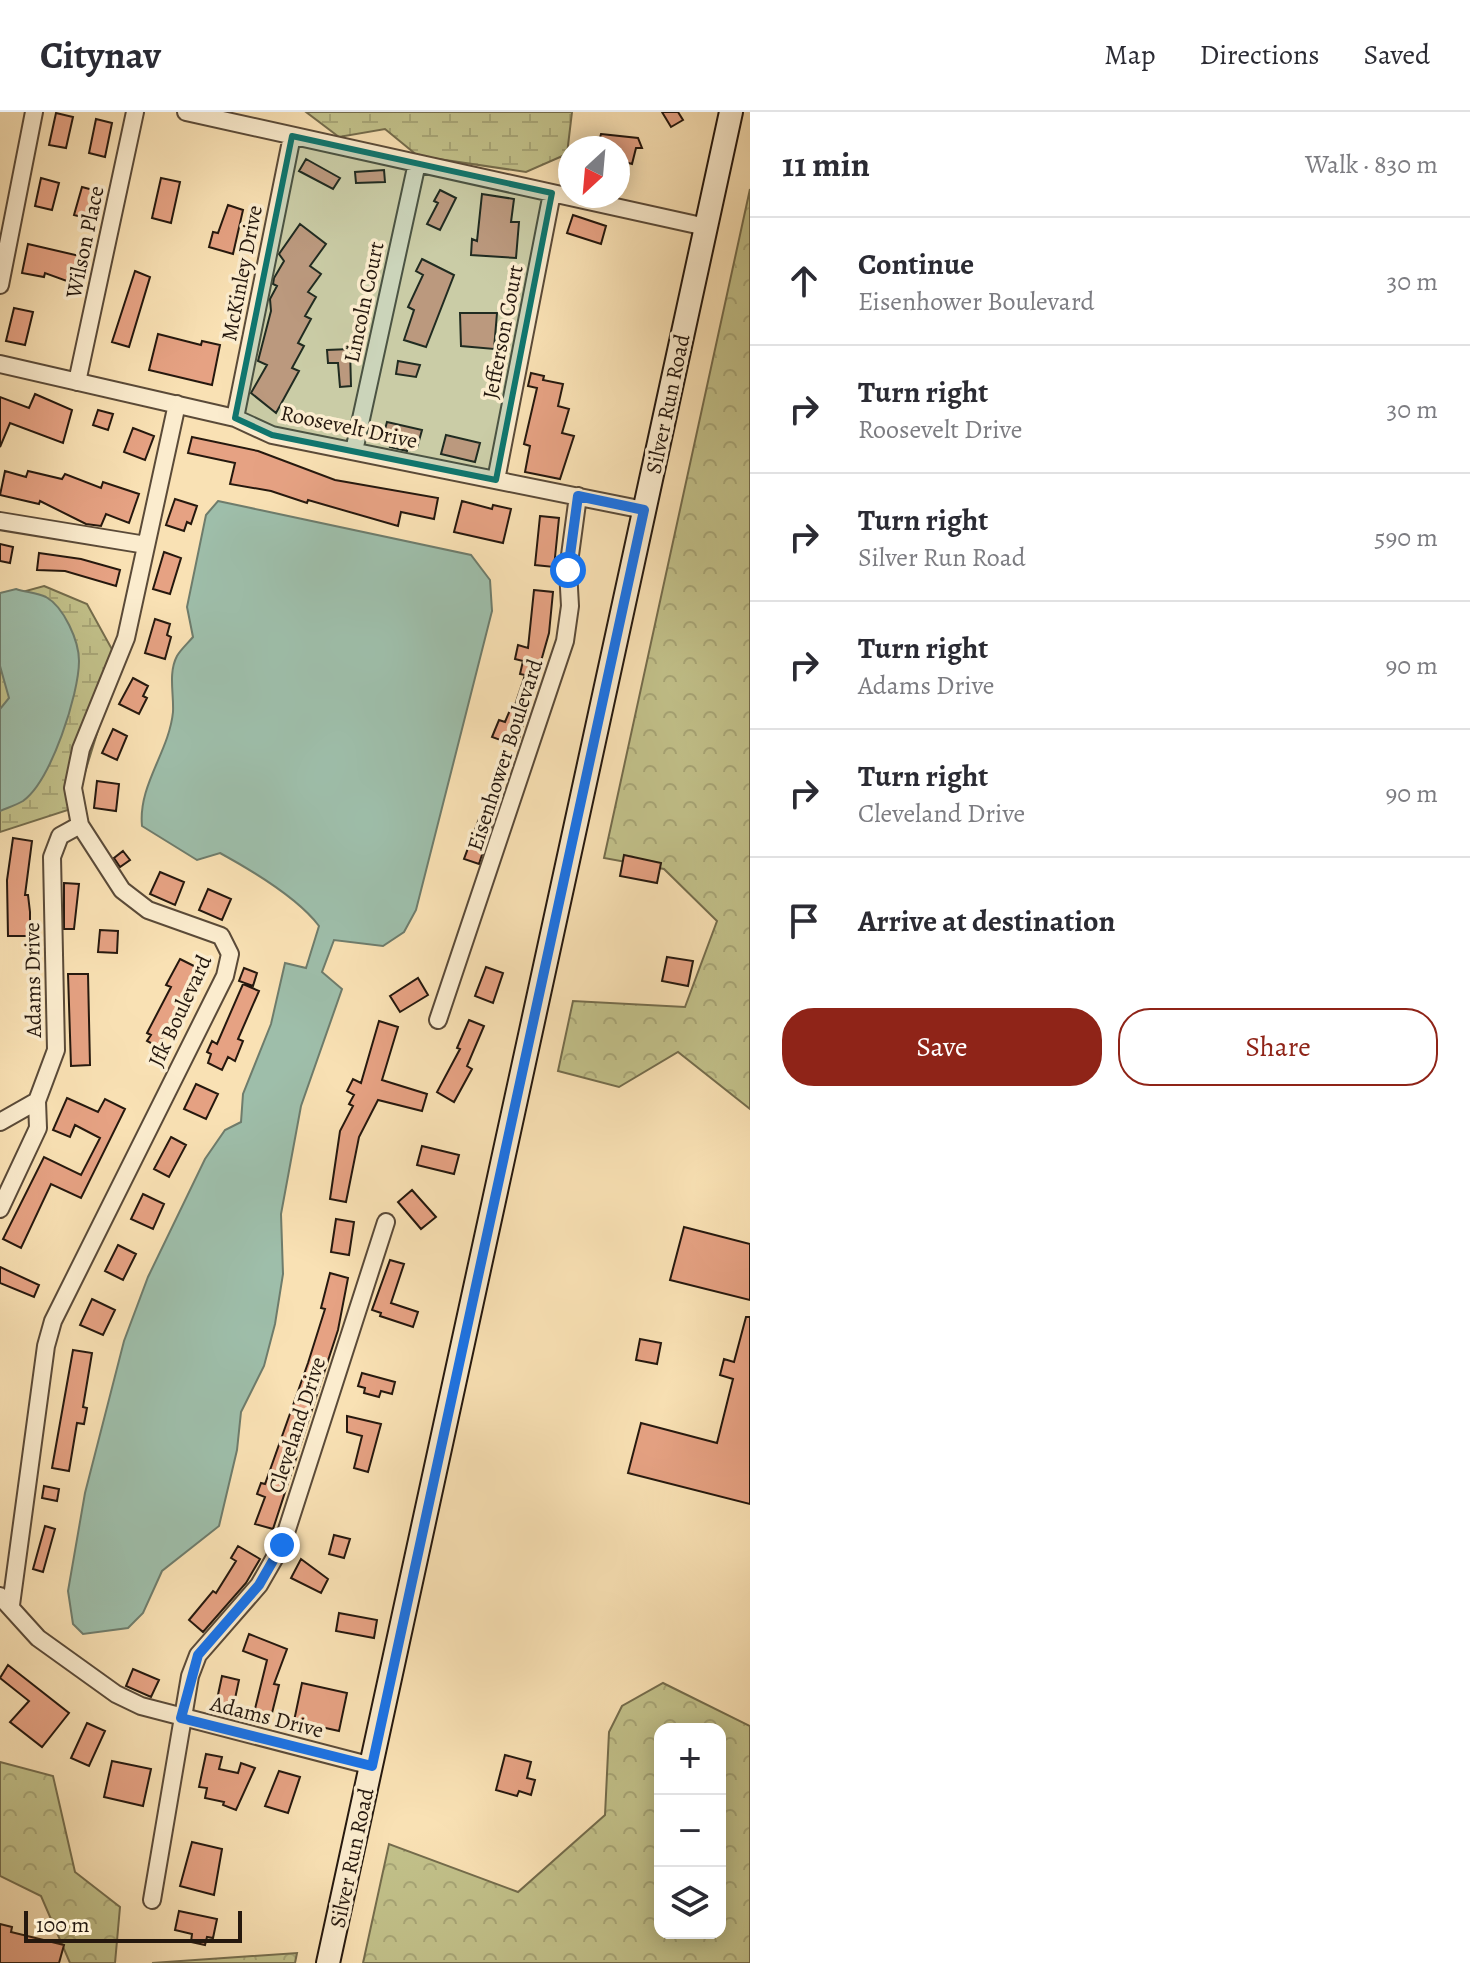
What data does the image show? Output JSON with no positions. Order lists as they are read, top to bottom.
{
  "streets": {
    "main road": ["Silver Run Road"],
    "street": [
      "Wilson Place",
      "McKinley Drive",
      "Lincoln Court",
      "Jefferson Court",
      "Roosevelt Drive",
      "Eisenhower Boulevard",
      "Adams Drive",
      "Jfk Boulevard",
      "Cleveland Drive"
    ]
  },
  "crossings": [
    ["Wilson Place", "Roosevelt Drive"],
    ["McKinley Drive", "Roosevelt Drive"],
    ["Lincoln Court", "Roosevelt Drive"],
    ["Jefferson Court", "Roosevelt Drive"],
    ["Silver Run Road", "Roosevelt Drive"],
    ["Silver Run Road", "Adams Drive"],
    ["Roosevelt Drive", "Eisenhower Boulevard"],
    ["Roosevelt Drive", "Jfk Boulevard"],
    ["Adams Drive", "Jfk Boulevard"],
    ["Adams Drive", "Cleveland Drive"]
  ],
  "scale_bar": "100 m",
  "north": "bottom left",
  "page": {
    "header": "Citynav",
    "nav": ["Map", "Directions", "Saved"],
    "heading": ["11 min", "Walk · 830 m"],
    "list": [
      ["Continue", "Eisenhower Boulevard", "30 m"],
      ["Turn right", "Roosevelt Drive", "30 m"],
      ["Turn right", "Silver Run Road", "590 m"],
      ["Turn right", "Adams Drive", "90 m"],
      ["Turn right", "Cleveland Drive", "90 m"],
      "Arrive at destination"
    ],
    "buttons": ["Save", "Share"],
    "map_buttons": ["+", "−"],
    "scale": "100 m"
  }
}
